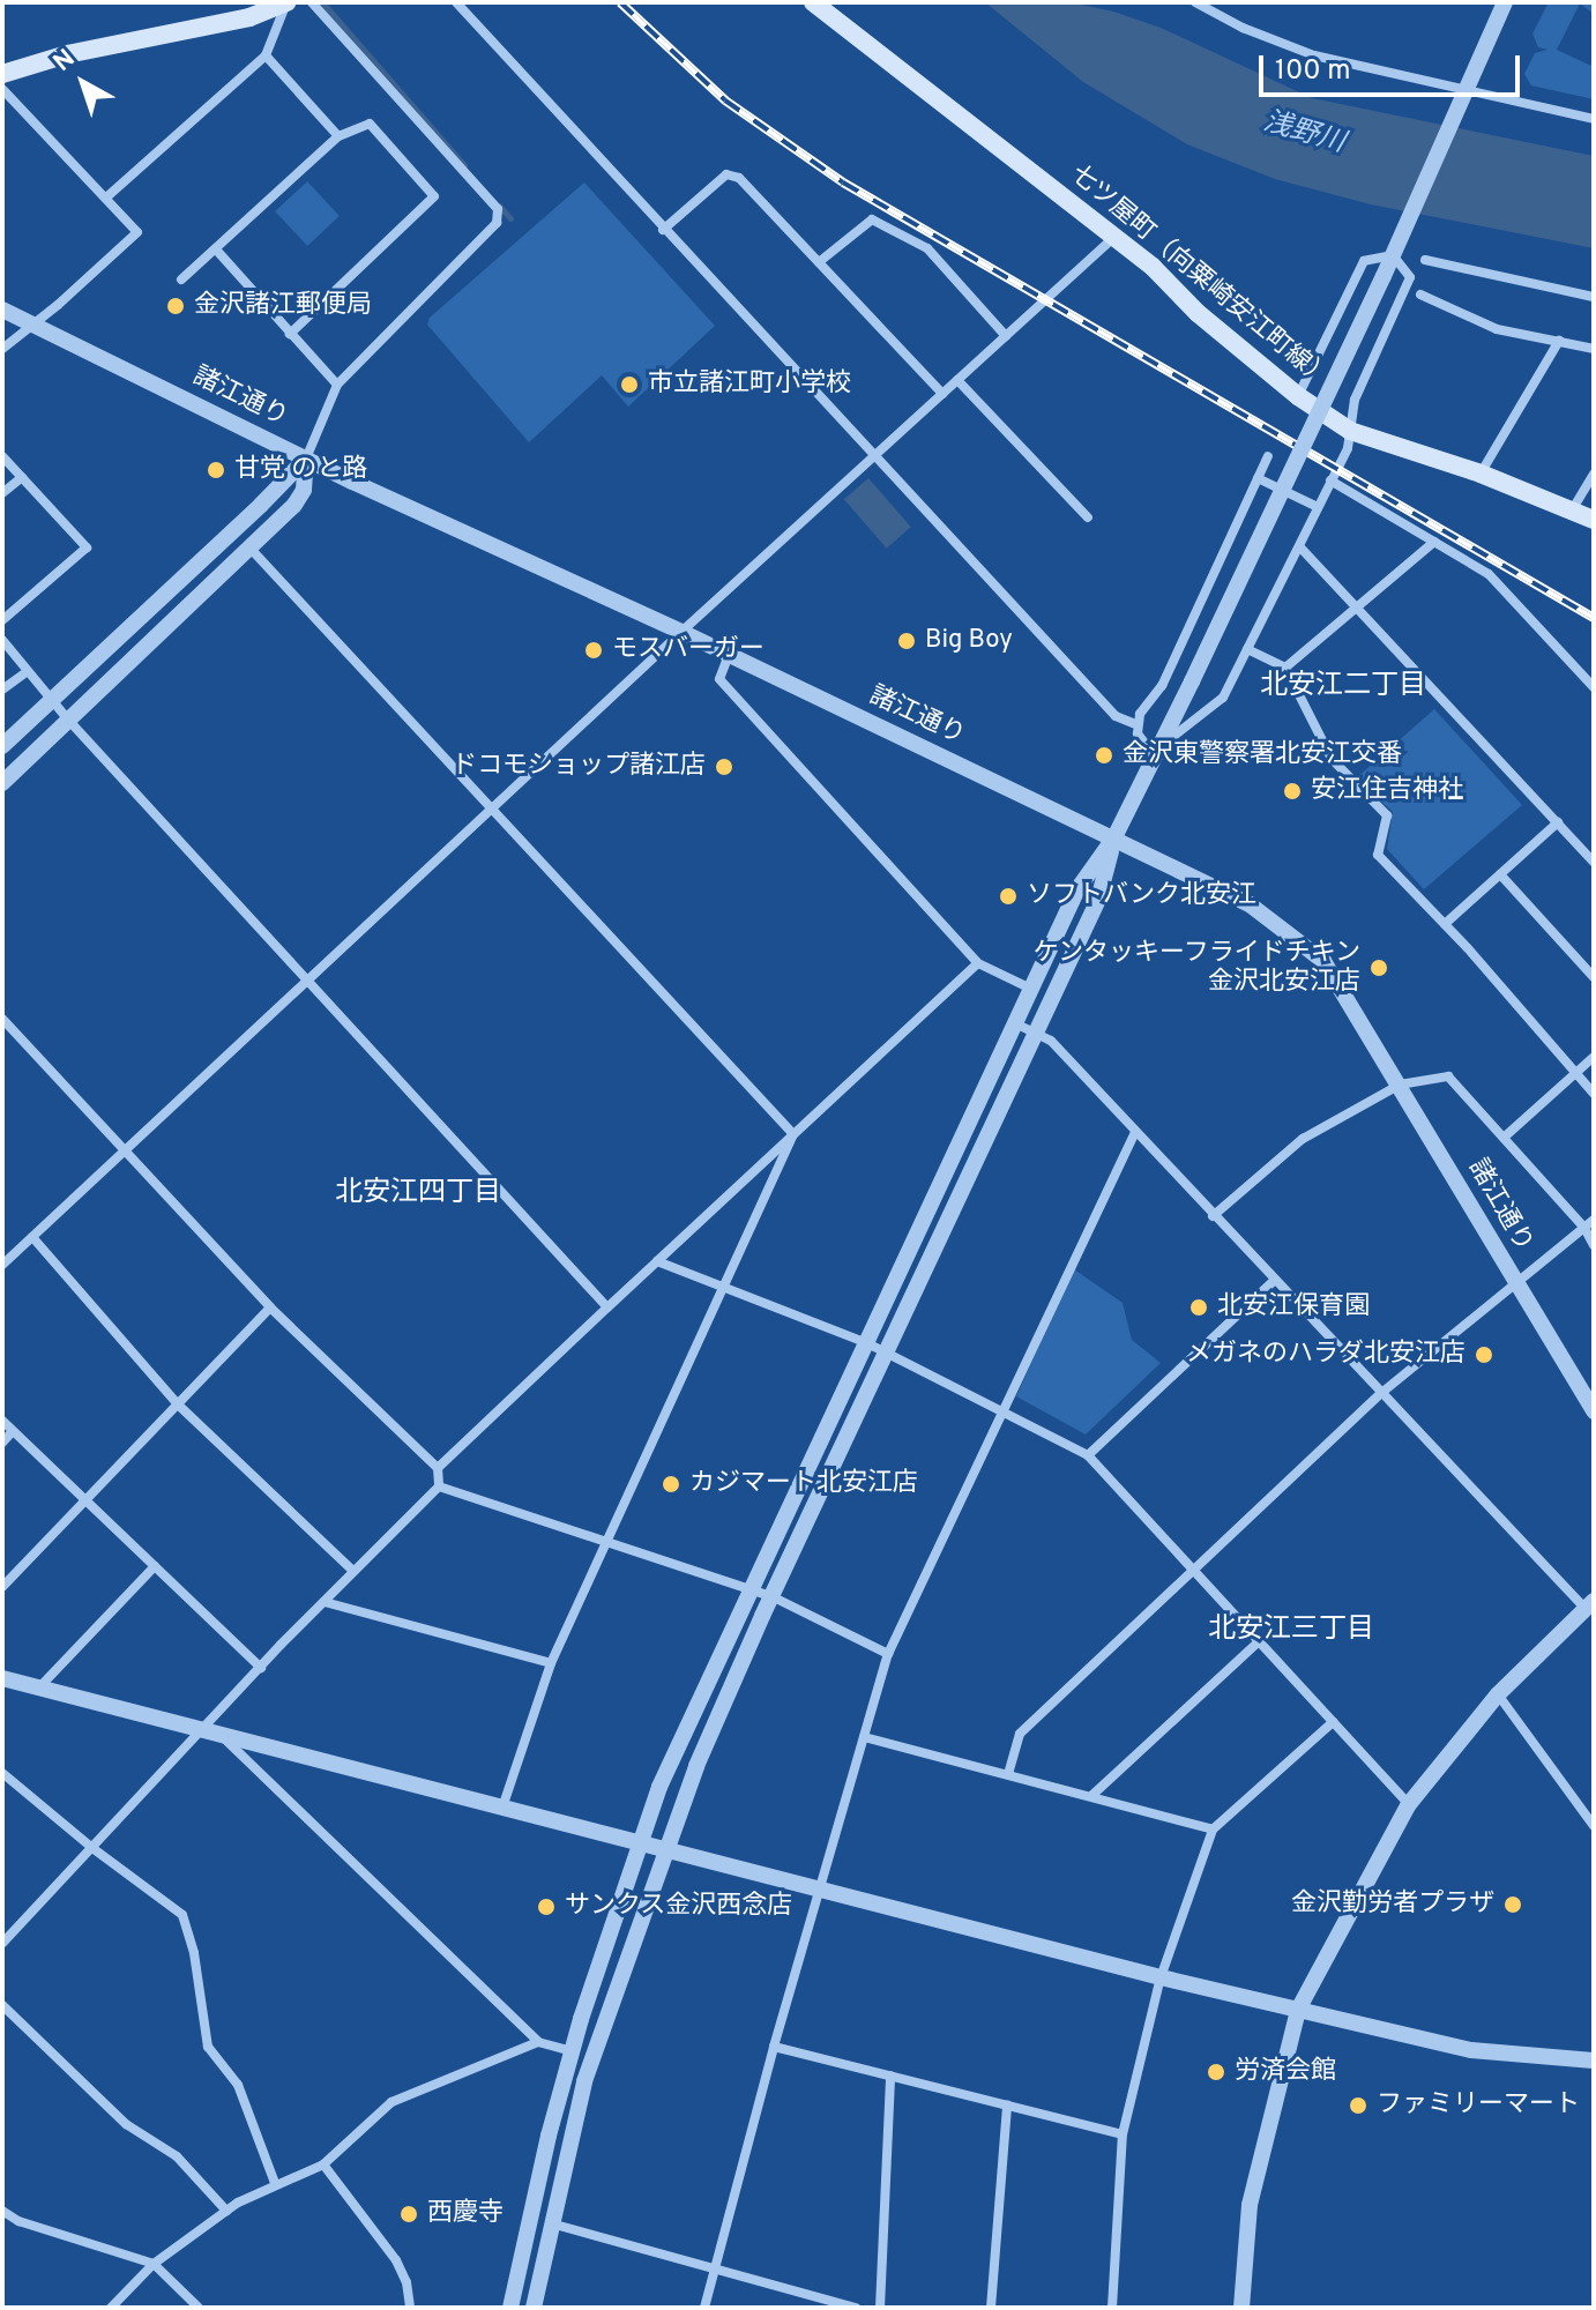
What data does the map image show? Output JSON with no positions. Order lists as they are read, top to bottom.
{
  "streets": {
    "main road": ["七ツ屋町（向粟崎安江町線）"],
    "street": ["諸江通り"]
  },
  "districts": ["北安江二丁目", "北安江四丁目", "北安江三丁目"],
  "water": ["浅野川"],
  "places": [
    "金沢諸江郵便局",
    "市立諸江町小学校",
    "甘党 のと路",
    "Big Boy",
    "モスバーガー",
    "金沢東警察署北安江交番",
    "ドコモショップ諸江店",
    "安江住吉神社",
    "ソフトバンク北安江",
    "ケンタッキーフライドチキン 金沢北安江店",
    "北安江保育園",
    "メガネのハラダ北安江店",
    "カジマート北安江店",
    "金沢勤労者プラザ",
    "サンクス金沢西念店",
    "労済会館",
    "ファミリーマート",
    "西慶寺"
  ],
  "scale_bar": "100 m",
  "north": "top left"
}
